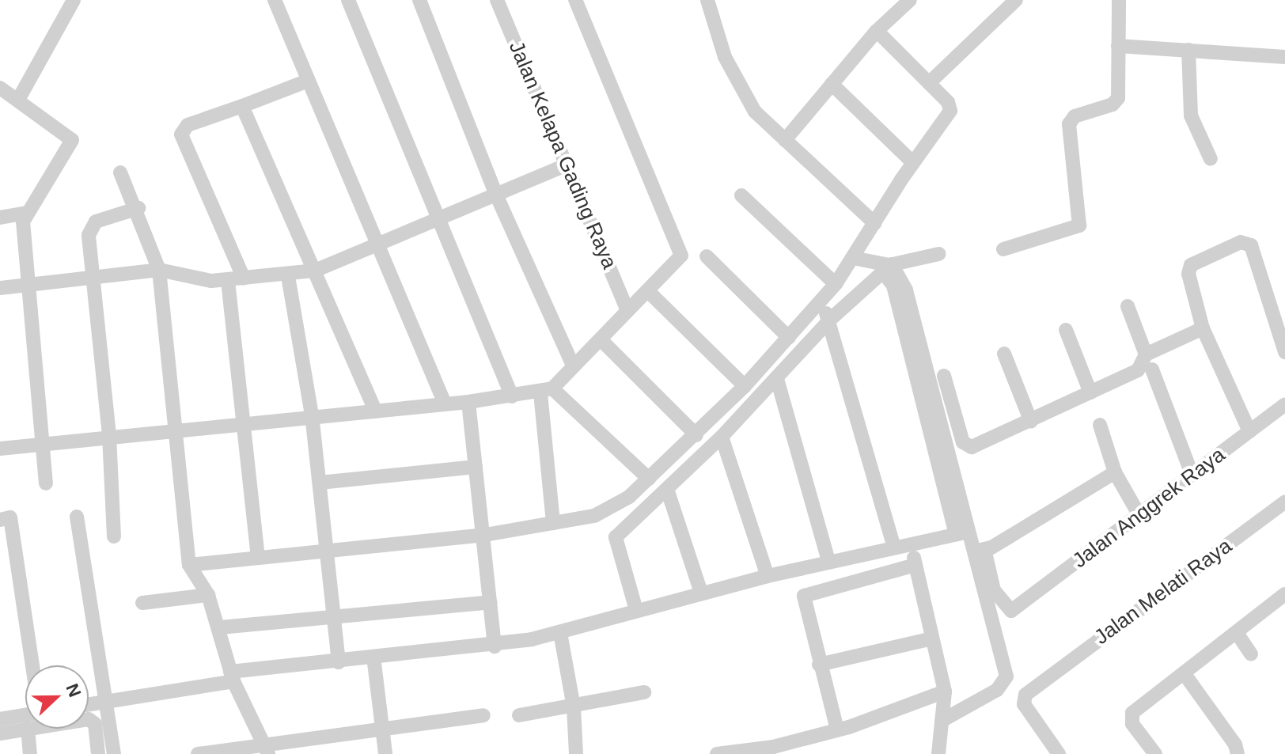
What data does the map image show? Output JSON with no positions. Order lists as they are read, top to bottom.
{
  "streets": {
    "street": ["Jalan Kelapa Gading Raya", "Jalan Anggrek Raya", "Jalan Melati Raya"]
  },
  "north": "right"
}
